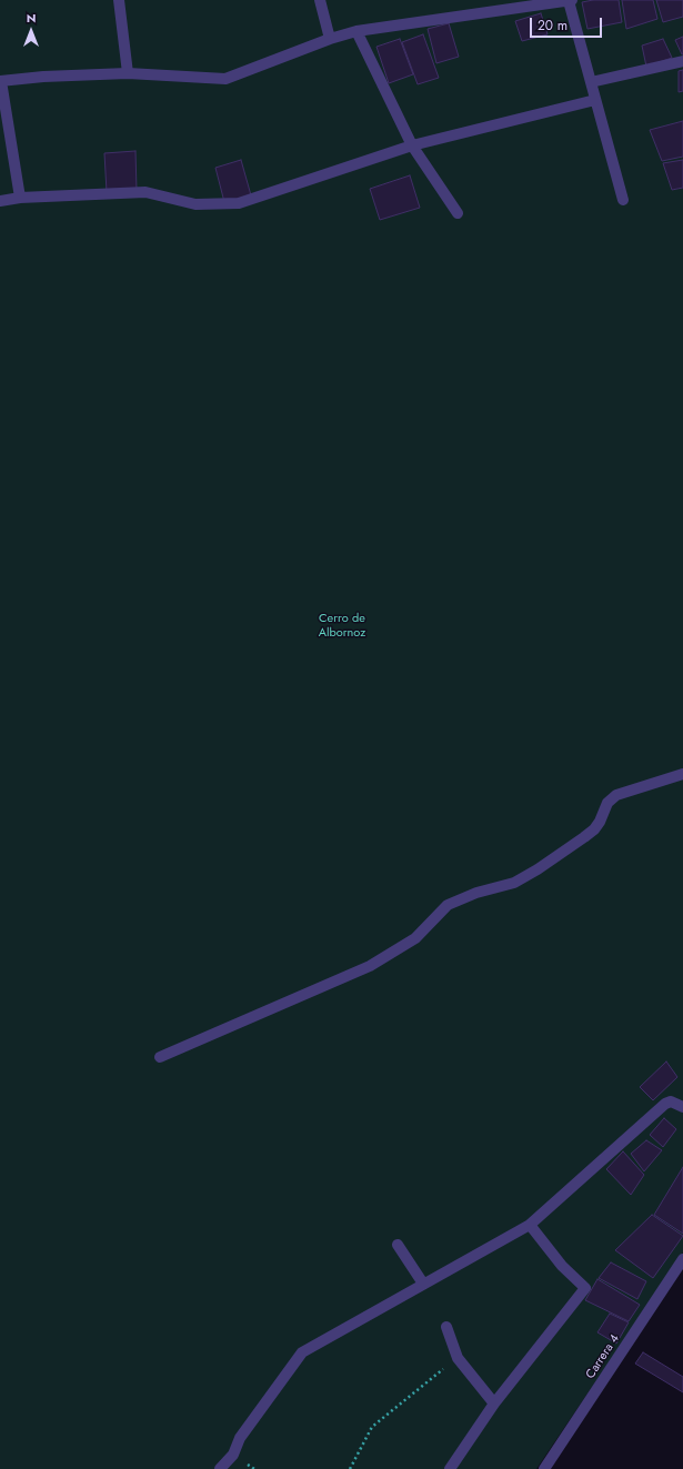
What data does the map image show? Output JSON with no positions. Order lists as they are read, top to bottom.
{
  "streets": {
    "street": ["Carrera 4"]
  },
  "parks": ["Cerro de Albornoz"],
  "scale_bar": "20 m",
  "north": "top"
}
